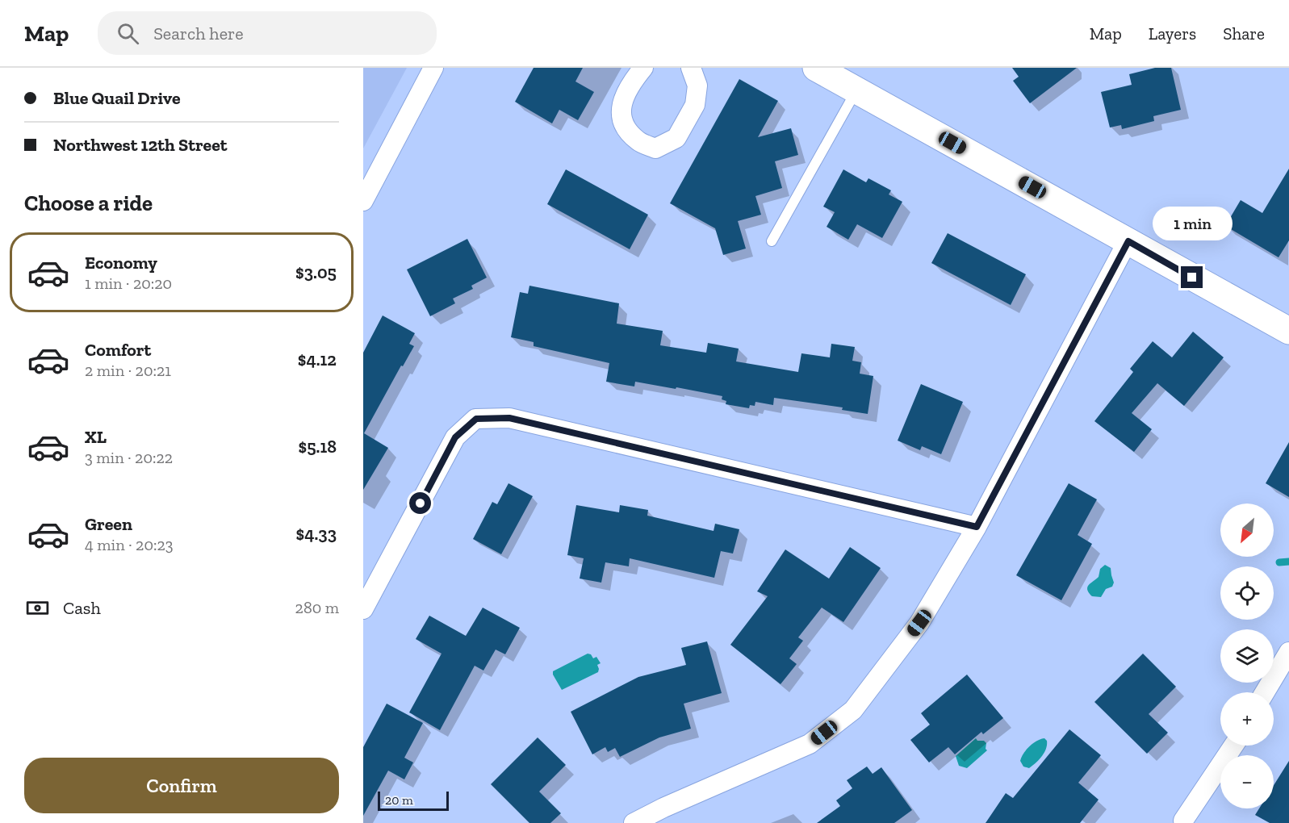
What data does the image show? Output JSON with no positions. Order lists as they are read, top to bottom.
{
  "scale_bar": "20 m",
  "north": "bottom left",
  "page": {
    "header": "Map",
    "search": "Search here",
    "nav": ["Map", "Layers", "Share"],
    "banner": ["Blue Quail Drive", "Northwest 12th Street"],
    "heading": "Choose a ride",
    "bubble": "1 min",
    "list": [
      {
        "name": "Economy",
        "note": "1 min · 20:20",
        "value": "$3.05"
      },
      {
        "name": "Comfort",
        "note": "2 min · 20:21",
        "value": "$4.12"
      },
      {
        "name": "XL",
        "note": "3 min · 20:22",
        "value": "$5.18"
      },
      {
        "name": "Green",
        "note": "4 min · 20:23",
        "value": "$4.33"
      }
    ],
    "map_buttons": ["+", "−"],
    "pay": ["Cash", "280 m"],
    "buttons": "Confirm",
    "scale": "20 m"
  }
}
